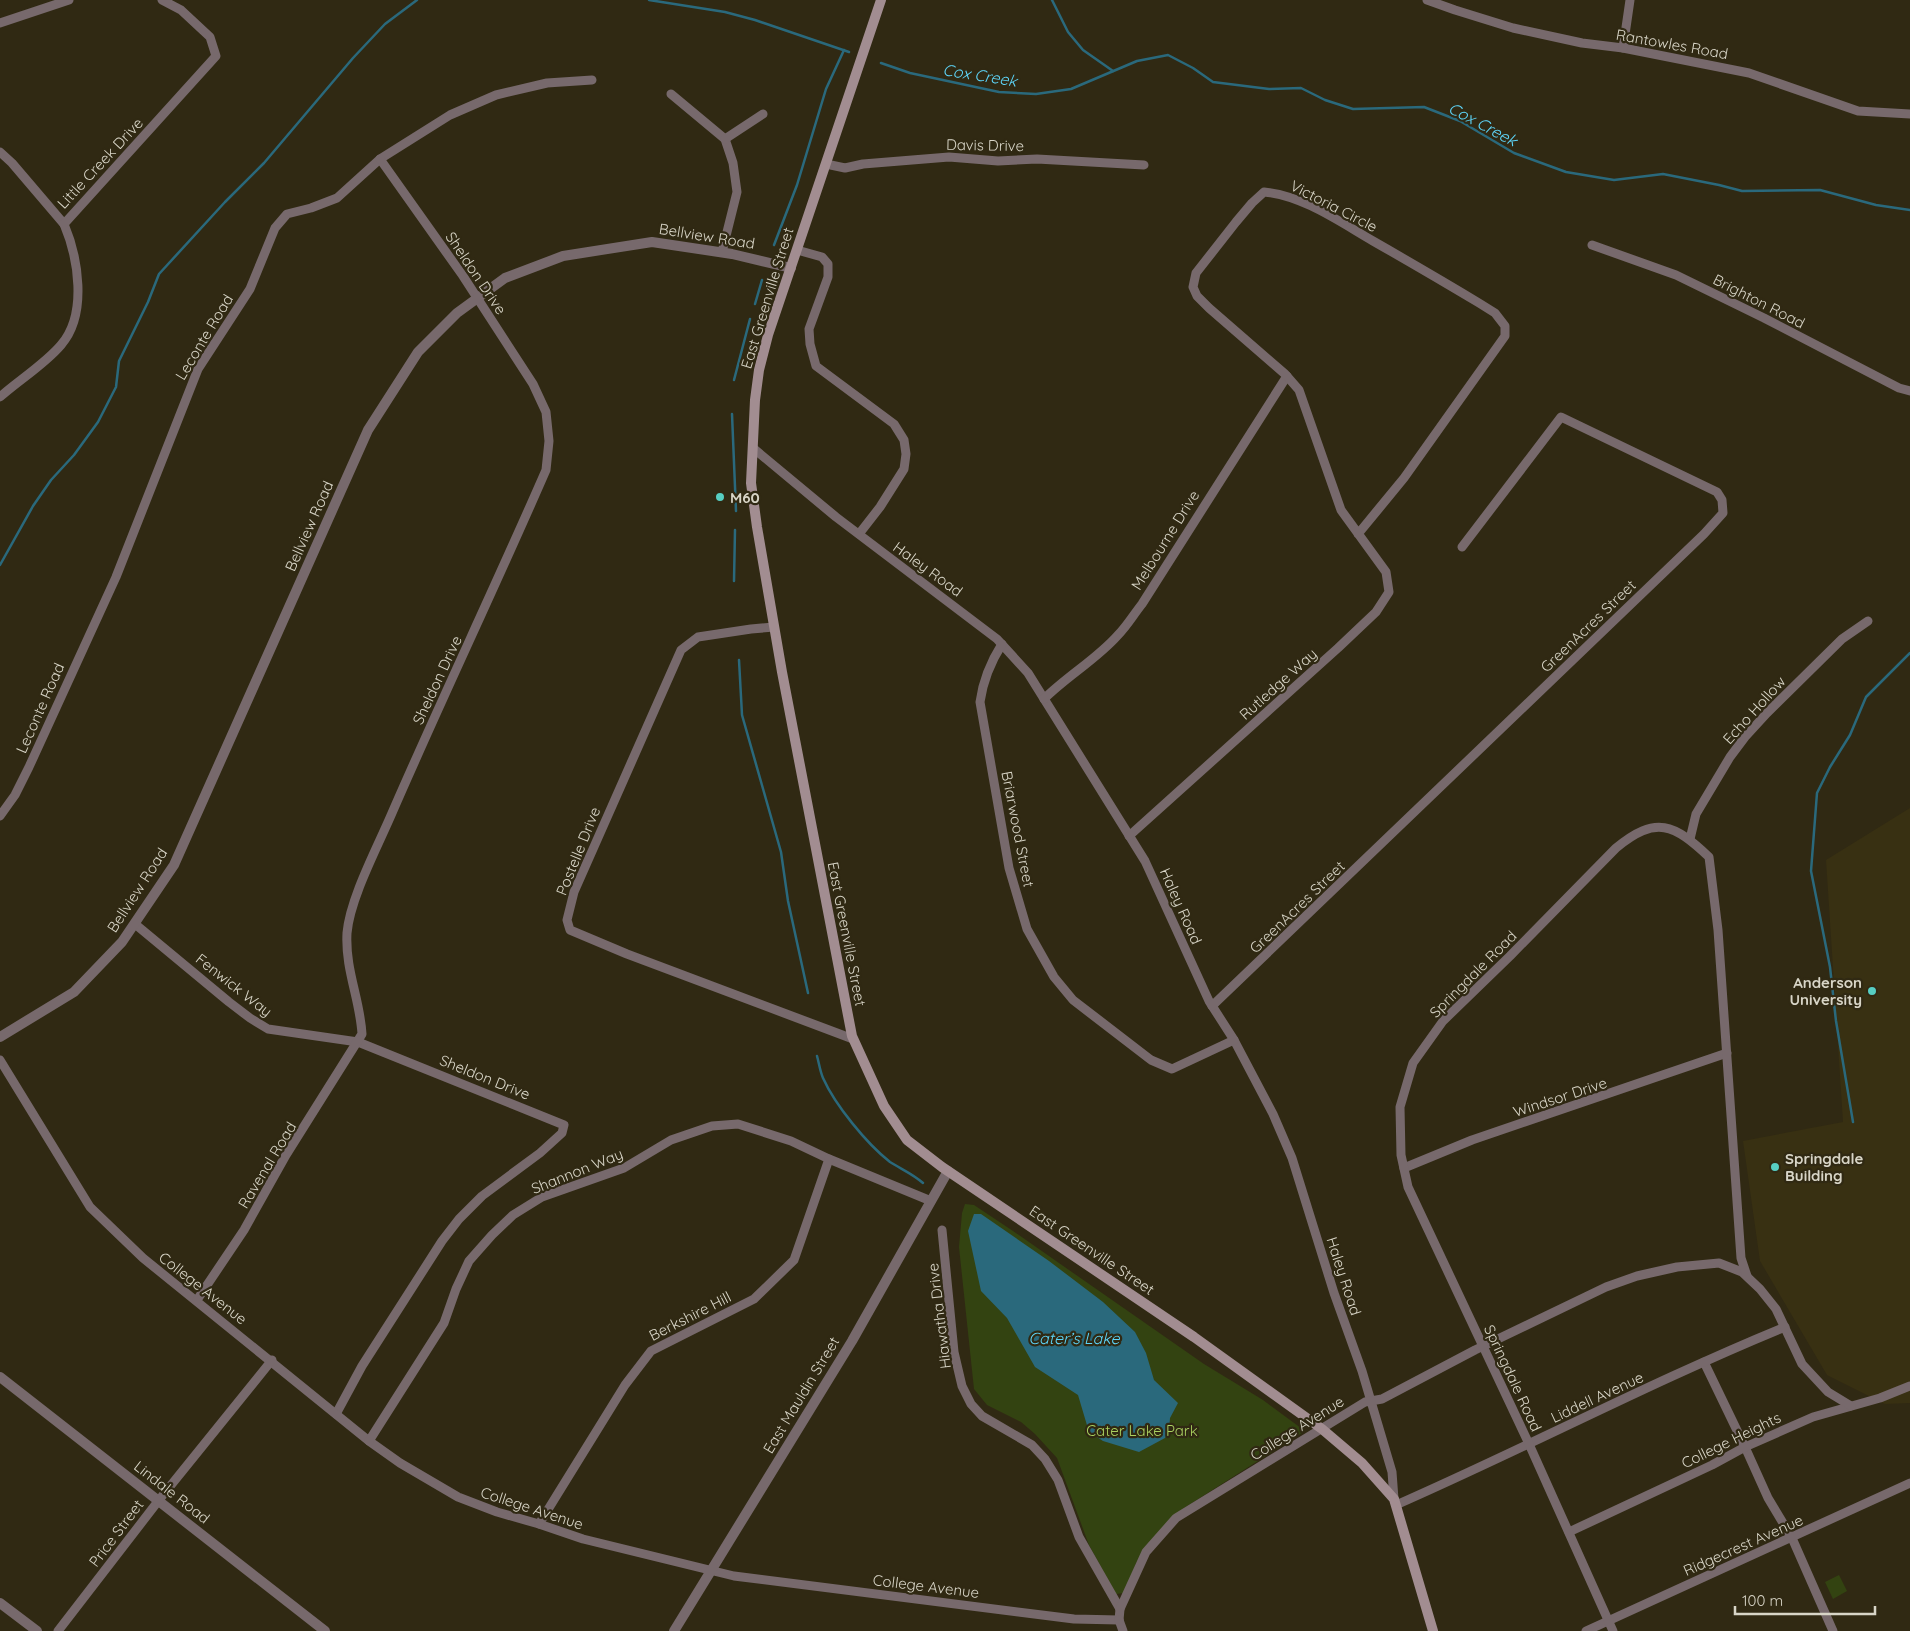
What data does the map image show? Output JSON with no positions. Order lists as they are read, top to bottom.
{
  "streets": {
    "main road": ["East Greenville Street"],
    "street": [
      "Rantowles Road",
      "Davis Drive",
      "Little Creek Drive",
      "Victoria Circle",
      "Bellview Road",
      "Sheldon Drive",
      "Brighton Road",
      "Leconte Road",
      "Melbourne Drive",
      "Haley Road",
      "GreenAcres Street",
      "Rutledge Way",
      "Echo Hollow",
      "Briarwood Street",
      "Postelle Drive",
      "Springdale Road",
      "Fenwick Way",
      "Windsor Drive",
      "Ravenal Road",
      "Shannon Way",
      "College Avenue",
      "Berkshire Hill",
      "Hiawatha Drive",
      "East Mauldin Street",
      "Liddell Avenue",
      "College Heights",
      "Lindale Road",
      "Price Street",
      "Ridgecrest Avenue"
    ]
  },
  "crossings": [
    ["Davis Drive", "East Greenville Street"],
    ["Victoria Circle", "Melbourne Drive"],
    ["Victoria Circle", "Rutledge Way"],
    ["Bellview Road", "Sheldon Drive"],
    ["Bellview Road", "East Greenville Street"],
    ["Bellview Road", "Fenwick Way"],
    ["Sheldon Drive", "Leconte Road"],
    ["Sheldon Drive", "Fenwick Way"],
    ["Sheldon Drive", "Ravenal Road"],
    ["Sheldon Drive", "Shannon Way"],
    ["East Greenville Street", "Haley Road"],
    ["East Greenville Street", "Postelle Drive"],
    ["East Greenville Street", "College Avenue"],
    ["East Greenville Street", "East Mauldin Street"],
    ["East Greenville Street", "Liddell Avenue"],
    ["Melbourne Drive", "Haley Road"],
    ["Haley Road", "GreenAcres Street"],
    ["Haley Road", "Rutledge Way"],
    ["Haley Road", "Briarwood Street"],
    ["Haley Road", "College Avenue"],
    ["Haley Road", "Liddell Avenue"],
    ["Echo Hollow", "Springdale Road"],
    ["Springdale Road", "Windsor Drive"],
    ["Springdale Road", "College Avenue"],
    ["Springdale Road", "Liddell Avenue"],
    ["Springdale Road", "College Heights"],
    ["Springdale Road", "Ridgecrest Avenue"],
    ["Fenwick Way", "Ravenal Road"],
    ["Ravenal Road", "College Avenue"],
    ["Shannon Way", "College Avenue"],
    ["Shannon Way", "Berkshire Hill"],
    ["Shannon Way", "East Mauldin Street"],
    ["College Avenue", "Berkshire Hill"],
    ["College Avenue", "Hiawatha Drive"],
    ["College Avenue", "East Mauldin Street"],
    ["College Avenue", "Liddell Avenue"],
    ["College Avenue", "College Heights"],
    ["College Avenue", "Price Street"],
    ["Lindale Road", "Price Street"]
  ],
  "water": ["Cox Creek", "Cater’s Lake"],
  "parks": ["Cater Lake Park"],
  "places": ["M60", "Anderson University", "Springdale Building"],
  "scale_bar": "100 m"
}
